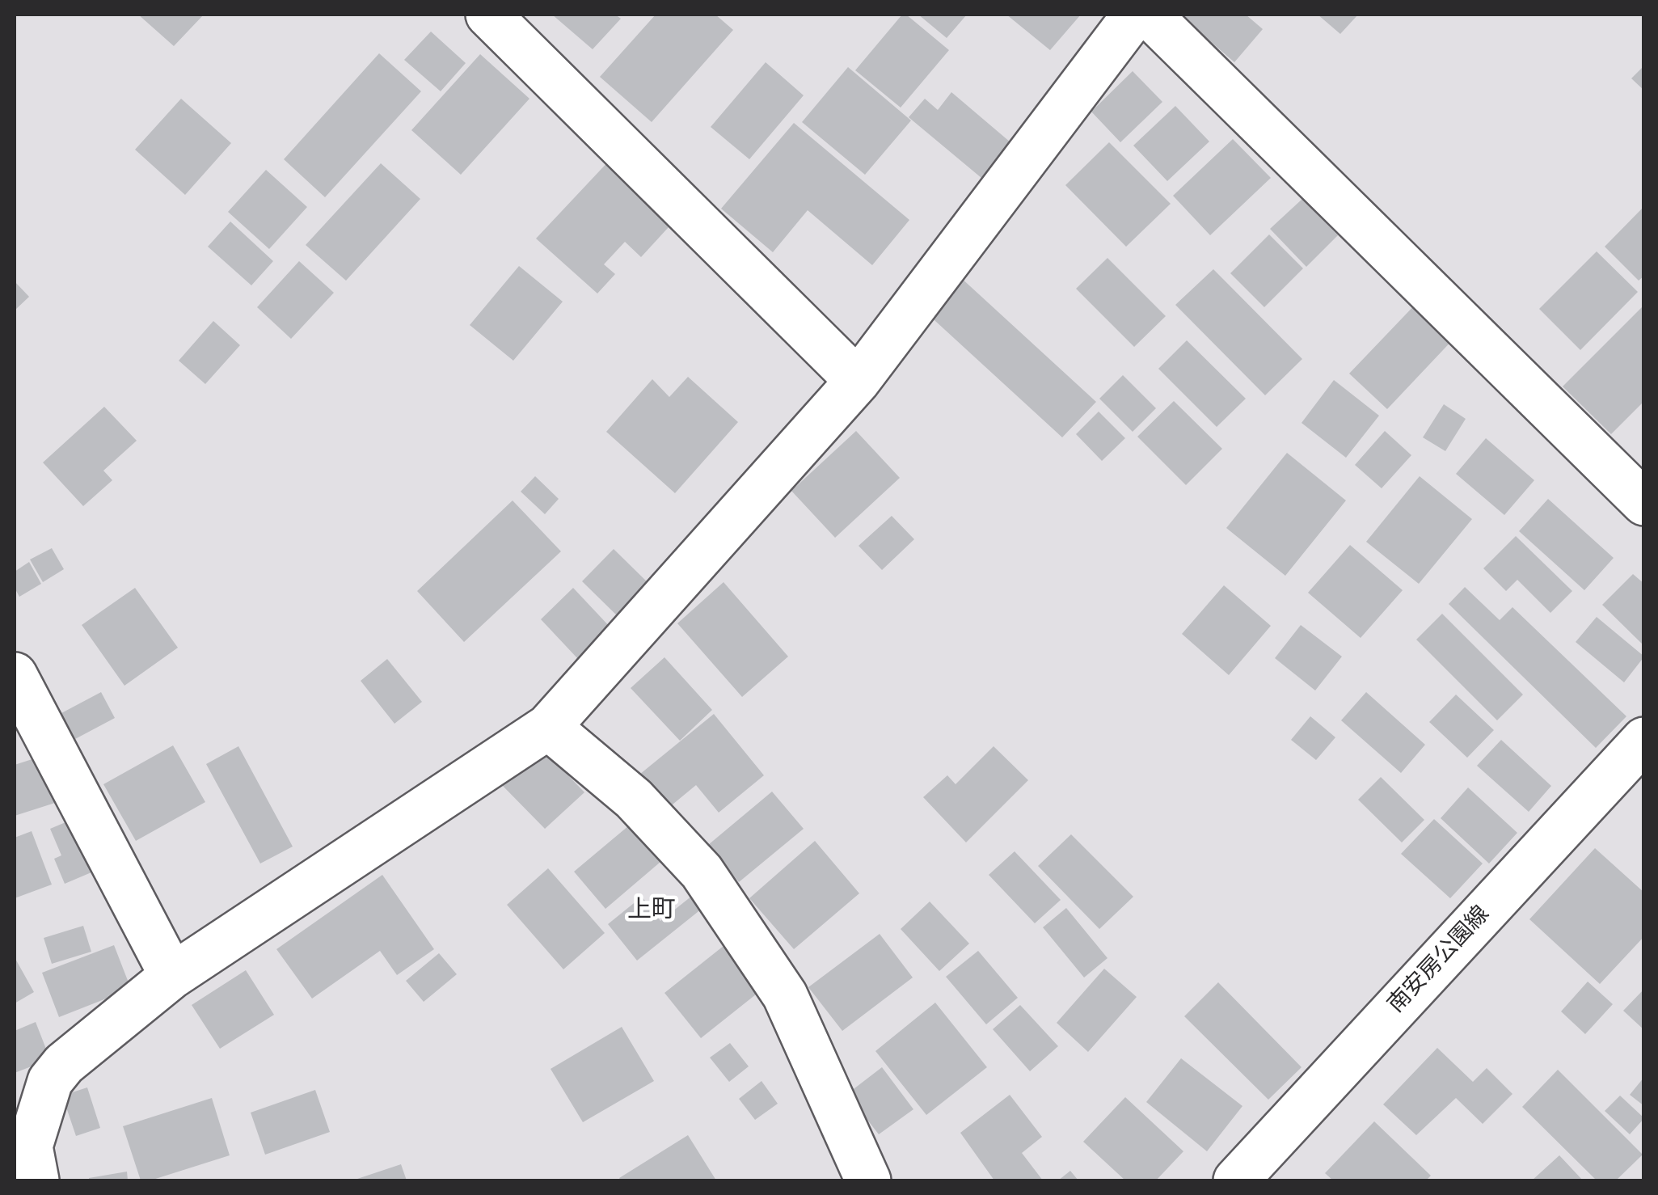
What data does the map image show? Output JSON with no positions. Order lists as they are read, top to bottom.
{
  "streets": {
    "street": ["南安房公園線"]
  },
  "districts": ["上町"]
}
